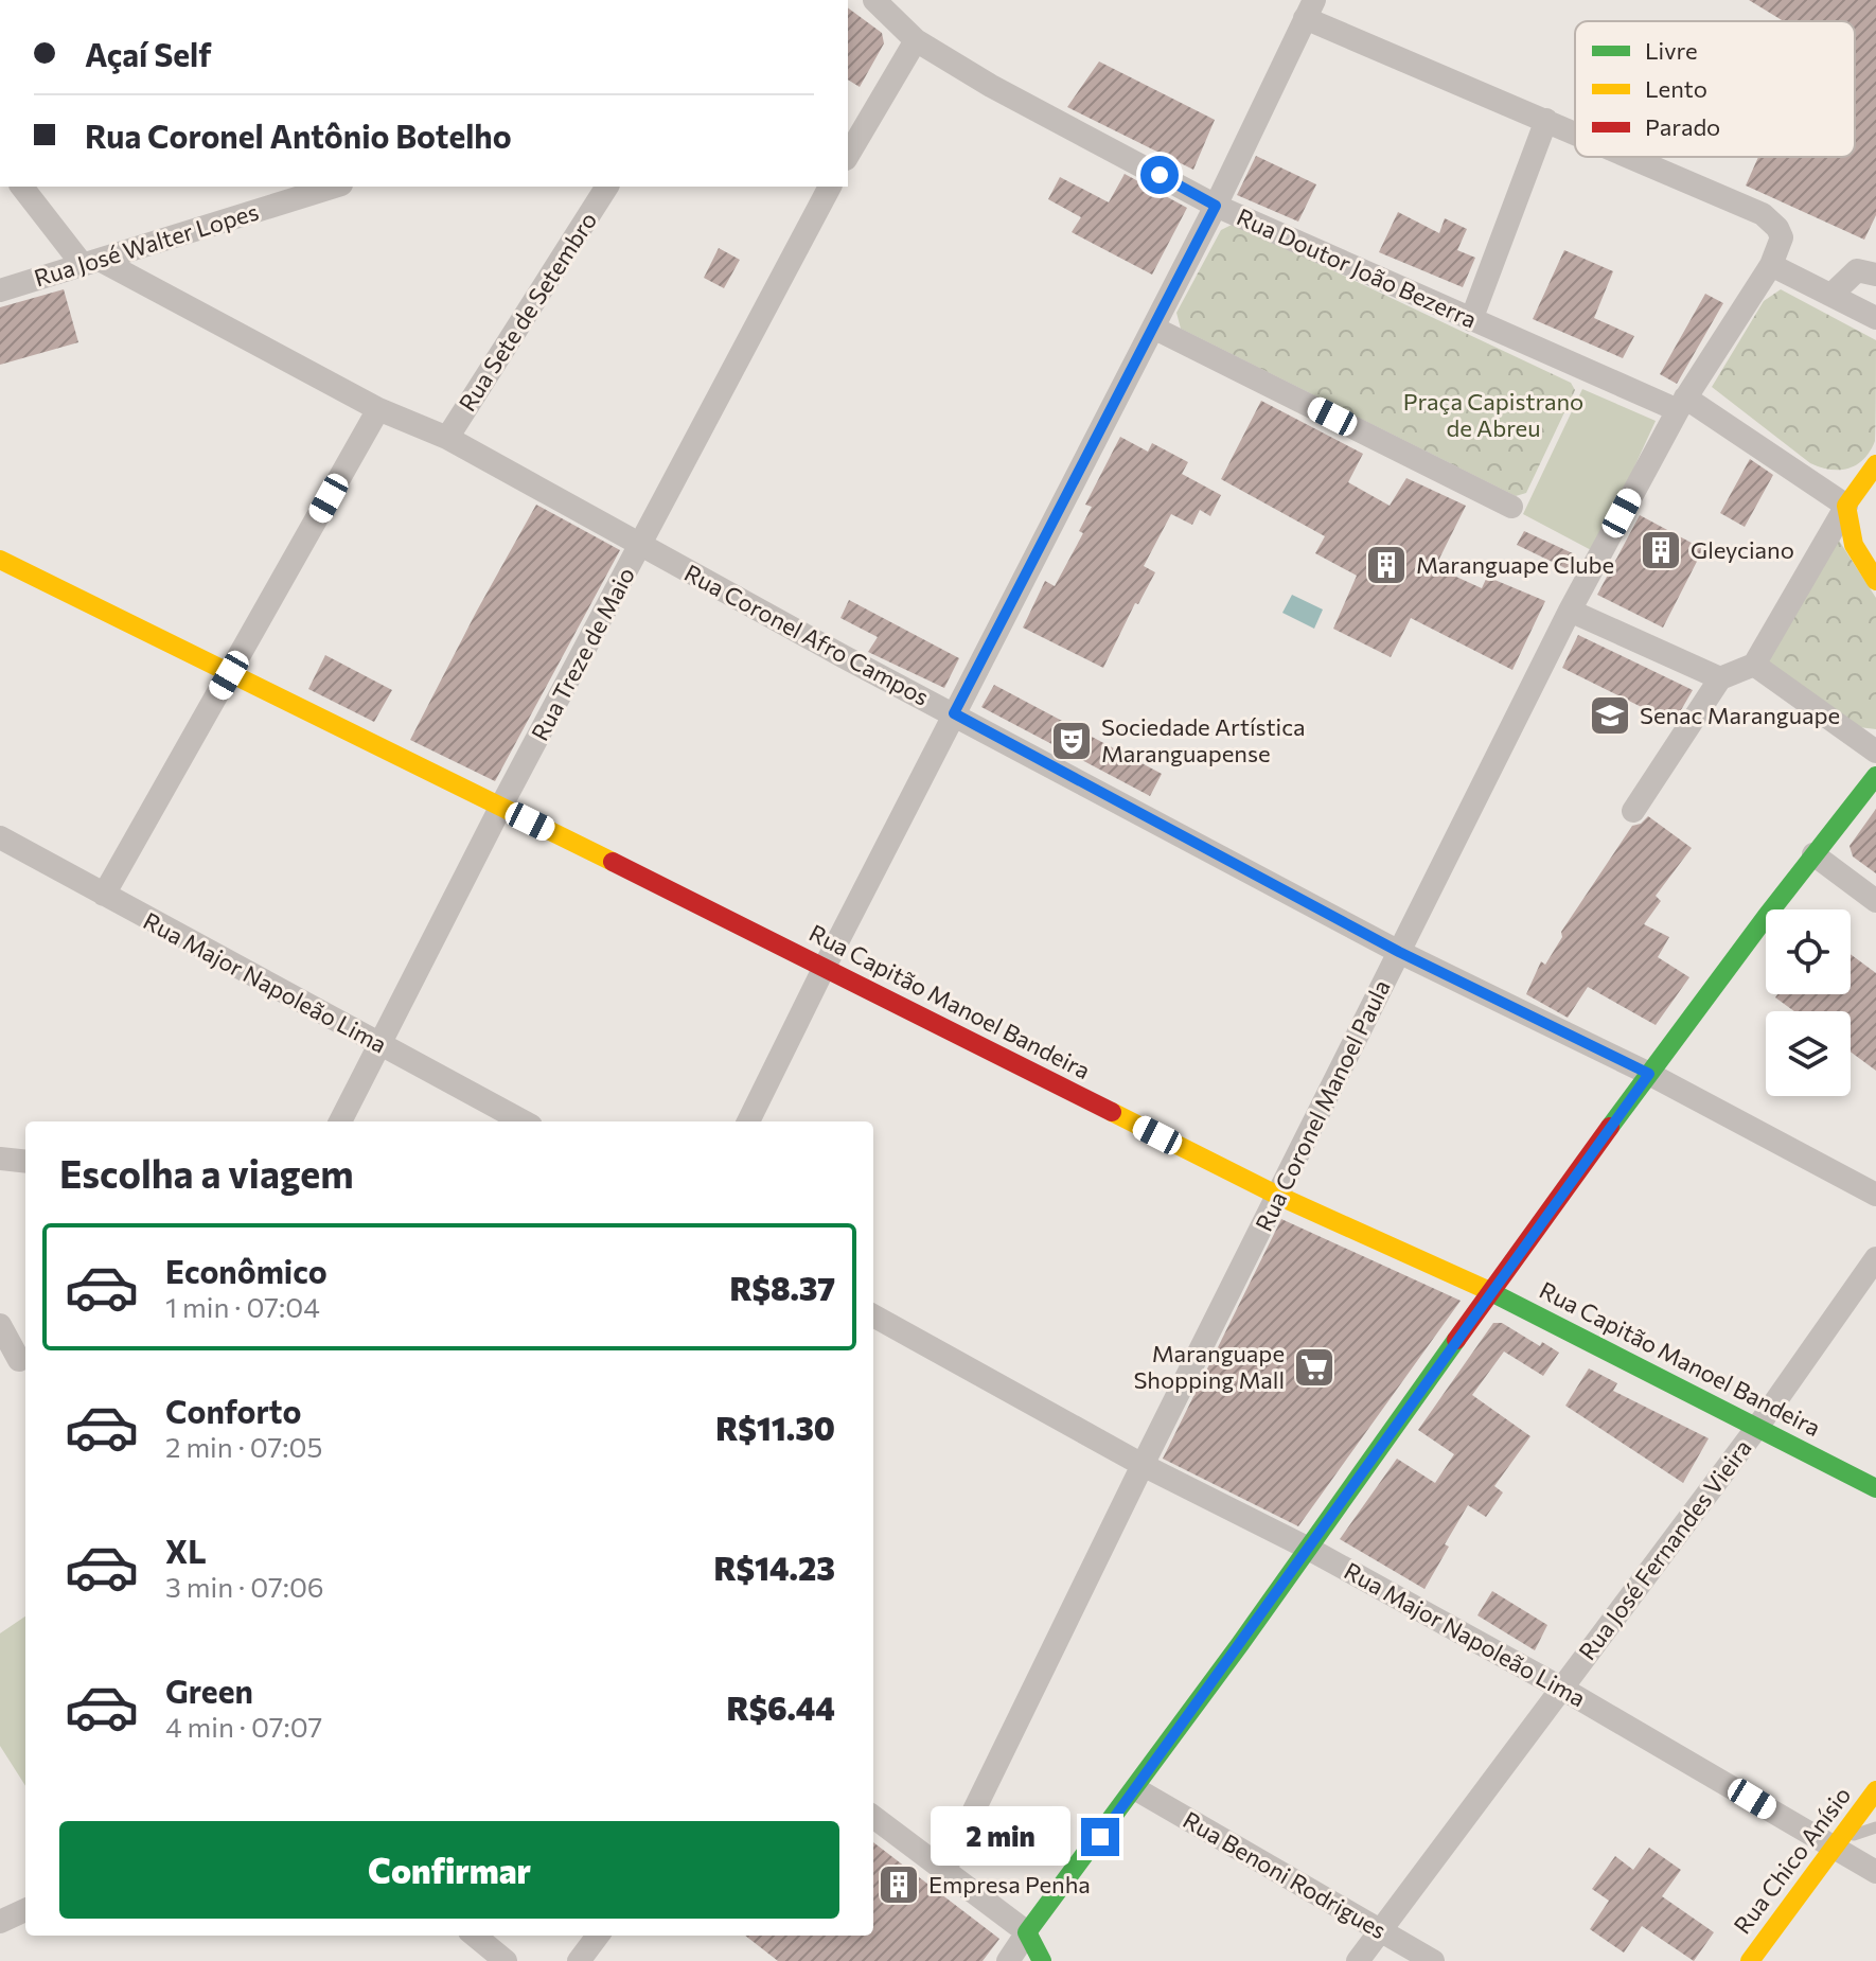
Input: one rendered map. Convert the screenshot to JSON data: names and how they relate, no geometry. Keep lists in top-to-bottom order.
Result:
{
  "streets": {
    "street": [
      "Rua José Walter Lopes",
      "Rua Doutor João Bezerra",
      "Rua Sete de Setembro",
      "Rua Coronel Afro Campos",
      "Rua Treze de Maio",
      "Rua Major Napoleão Lima",
      "Rua Capitão Manoel Bandeira",
      "Rua Coronel Manoel Paula",
      "Rua José Fernandes Vieira",
      "Rua Chico Anísio",
      "Rua Benoni Rodrigues"
    ]
  },
  "crossings": [
    ["Rua José Walter Lopes", "Rua Coronel Afro Campos"],
    ["Rua Doutor João Bezerra", "Rua Coronel Manoel Paula"],
    ["Rua Sete de Setembro", "Rua Coronel Afro Campos"],
    ["Rua Coronel Afro Campos", "Rua Treze de Maio"],
    ["Rua Coronel Afro Campos", "Rua Coronel Manoel Paula"],
    ["Rua Treze de Maio", "Rua Major Napoleão Lima"],
    ["Rua Treze de Maio", "Rua Capitão Manoel Bandeira"],
    ["Rua Major Napoleão Lima", "Rua Coronel Manoel Paula"],
    ["Rua Major Napoleão Lima", "Rua José Fernandes Vieira"],
    ["Rua Major Napoleão Lima", "Rua Chico Anísio"],
    ["Rua Capitão Manoel Bandeira", "Rua Coronel Manoel Paula"],
    ["Rua Capitão Manoel Bandeira", "Rua José Fernandes Vieira"],
    ["Rua José Fernandes Vieira", "Rua Benoni Rodrigues"]
  ],
  "parks": ["Praça Capistrano de Abreu"],
  "places": {
    "building": ["Gleyciano", "Maranguape Clube", "Empresa Penha"],
    "school or university": ["Senac Maranguape"],
    "theatre": ["Sociedade Artística Maranguapense"],
    "supermarket": ["Maranguape Shopping Mall"]
  },
  "legend": ["Livre", "Lento", "Parado"],
  "page": {
    "banner": ["Açaí Self", "Rua Coronel Antônio Botelho"],
    "heading": "Escolha a viagem",
    "list": [
      {
        "name": "Econômico",
        "note": "1 min · 07:04",
        "value": "R$8.37"
      },
      {
        "name": "Conforto",
        "note": "2 min · 07:05",
        "value": "R$11.30"
      },
      {
        "name": "XL",
        "note": "3 min · 07:06",
        "value": "R$14.23"
      },
      {
        "name": "Green",
        "note": "4 min · 07:07",
        "value": "R$6.44"
      }
    ],
    "buttons": "Confirmar",
    "bubble": "2 min"
  }
}
